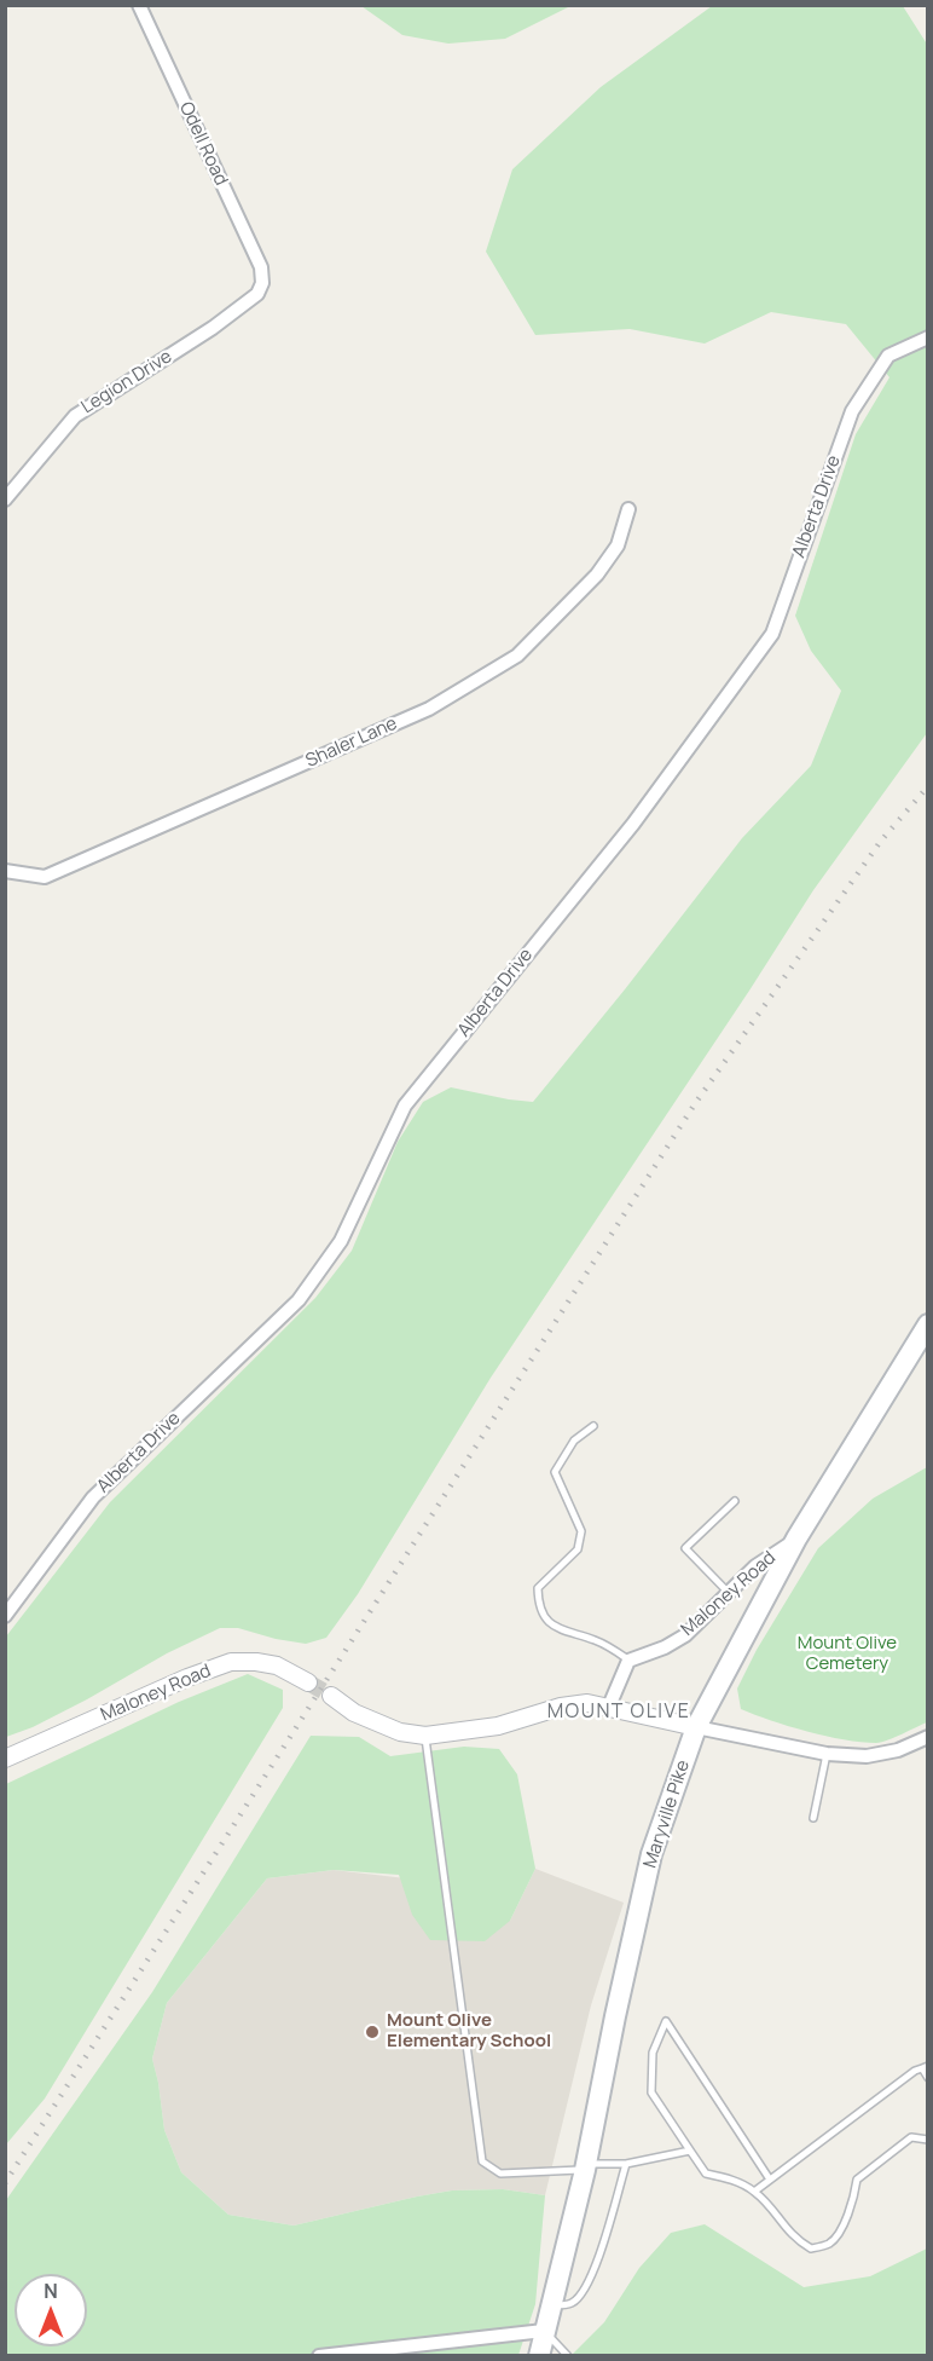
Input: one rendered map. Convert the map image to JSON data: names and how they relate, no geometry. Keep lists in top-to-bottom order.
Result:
{
  "streets": {
    "main road": ["Maryville Pike"],
    "street": [
      "Odell Road",
      "Legion Drive",
      "Alberta Drive",
      "Shaler Lane",
      "Maloney Road"
    ]
  },
  "crossings": [
    ["Odell Road", "Legion Drive"],
    ["Maloney Road", "Maryville Pike"]
  ],
  "districts": ["MOUNT OLIVE"],
  "parks": ["Mount Olive Cemetery"],
  "places": ["Mount Olive Elementary School"],
  "north": "top"
}
